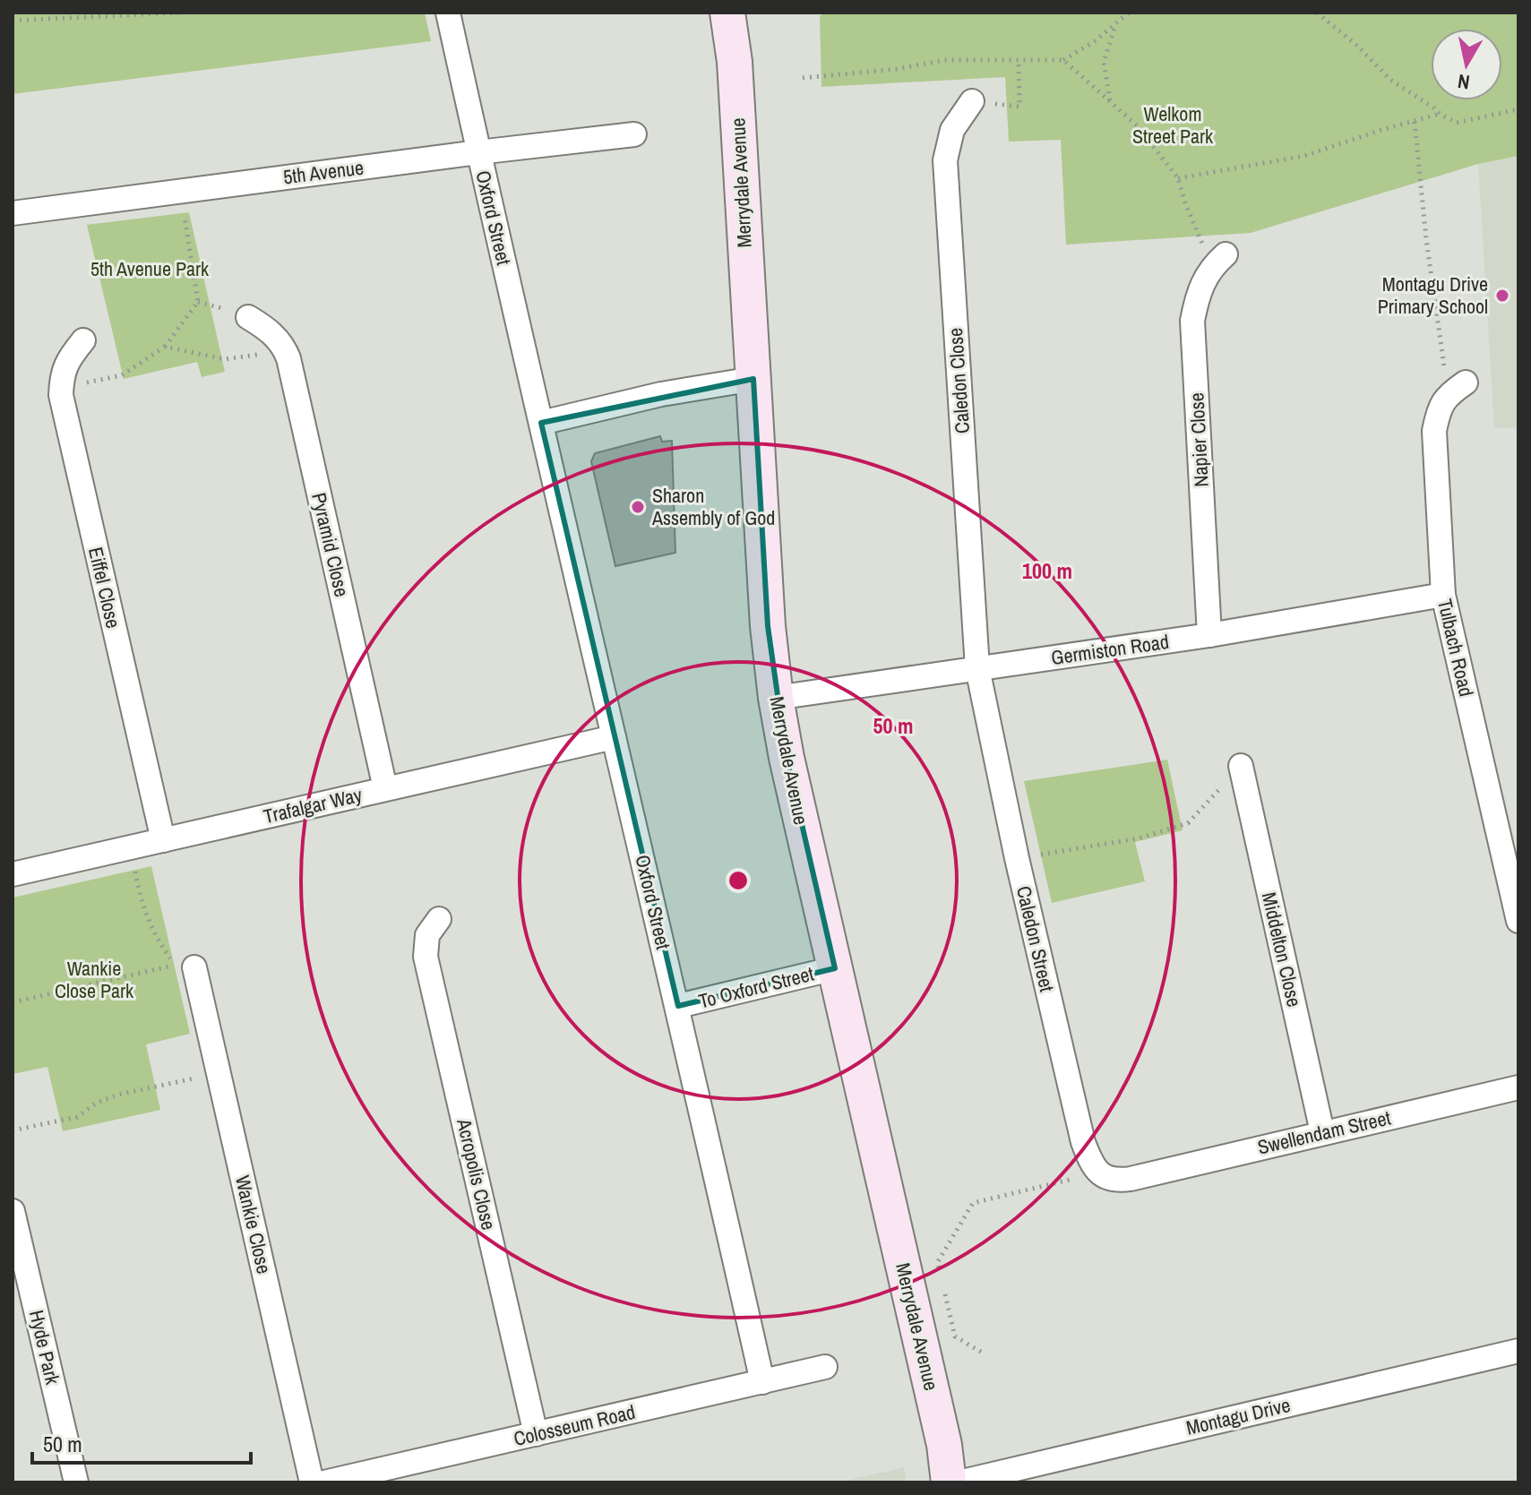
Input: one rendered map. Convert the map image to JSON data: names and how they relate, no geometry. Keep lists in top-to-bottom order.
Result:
{
  "streets": {
    "street": [
      "5th Avenue",
      "Merrydale Avenue",
      "Oxford Street",
      "Caledon Close",
      "Napier Close",
      "Pyramid Close",
      "Eiffel Close",
      "Tulbach Road",
      "Germiston Road",
      "Trafalgar Way",
      "Caledon Street",
      "Middelton Close",
      "To Oxford Street",
      "Swellendam Street",
      "Acropolis Close",
      "Wankie Close",
      "Hyde Park",
      "Montagu Drive",
      "Colosseum Road"
    ]
  },
  "crossings": [
    ["5th Avenue", "Oxford Street"],
    ["Merrydale Avenue", "Germiston Road"],
    ["Merrydale Avenue", "To Oxford Street"],
    ["Merrydale Avenue", "Montagu Drive"],
    ["Oxford Street", "Trafalgar Way"],
    ["Oxford Street", "To Oxford Street"],
    ["Oxford Street", "Colosseum Road"],
    ["Caledon Close", "Germiston Road"],
    ["Caledon Close", "Caledon Street"],
    ["Napier Close", "Germiston Road"],
    ["Pyramid Close", "Trafalgar Way"],
    ["Eiffel Close", "Trafalgar Way"],
    ["Tulbach Road", "Germiston Road"],
    ["Germiston Road", "Caledon Street"],
    ["Caledon Street", "Swellendam Street"],
    ["Middelton Close", "Swellendam Street"],
    ["Acropolis Close", "Colosseum Road"]
  ],
  "parks": ["Welkom Street Park", "5th Avenue Park", "Wankie Close Park"],
  "places": ["Montagu Drive Primary School", "Sharon Assembly of God"],
  "scale_bar": "50 m",
  "north": "bottom",
  "rings": ["100 m", "50 m"]
}
